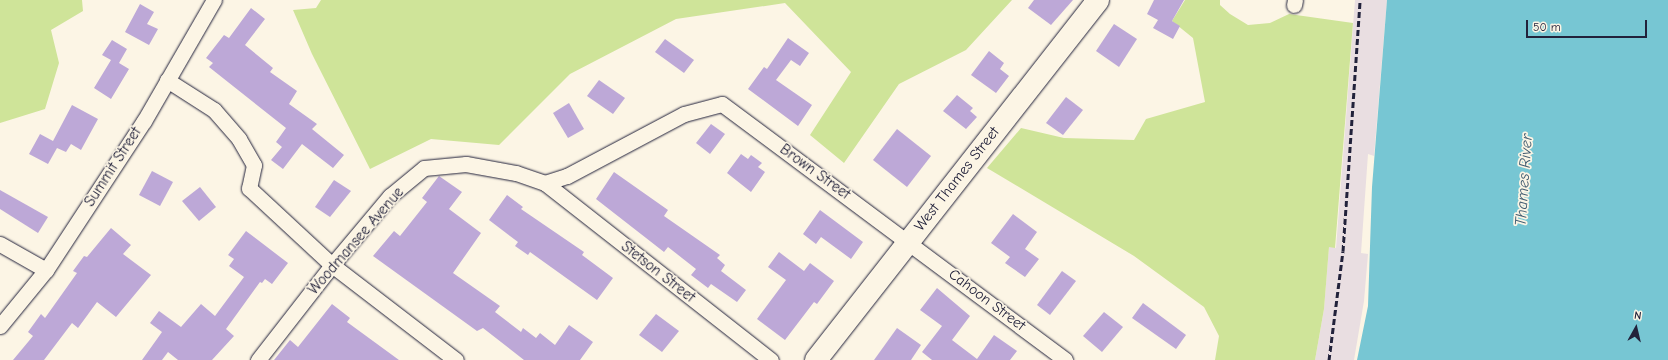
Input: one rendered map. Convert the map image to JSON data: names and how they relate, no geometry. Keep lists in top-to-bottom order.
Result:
{
  "streets": {
    "main road": ["West Thames Street"],
    "street": [
      "Summit Street",
      "Brown Street",
      "Woodmansee Avenue",
      "Stetson Street",
      "Cahoon Street"
    ]
  },
  "crossings": [
    ["Brown Street", "West Thames Street"],
    ["Brown Street", "Woodmansee Avenue"],
    ["Brown Street", "Stetson Street"],
    ["Brown Street", "Cahoon Street"],
    ["West Thames Street", "Cahoon Street"],
    ["Woodmansee Avenue", "Stetson Street"]
  ],
  "water": ["Thames River"],
  "scale_bar": "50 m",
  "north": "top"
}
